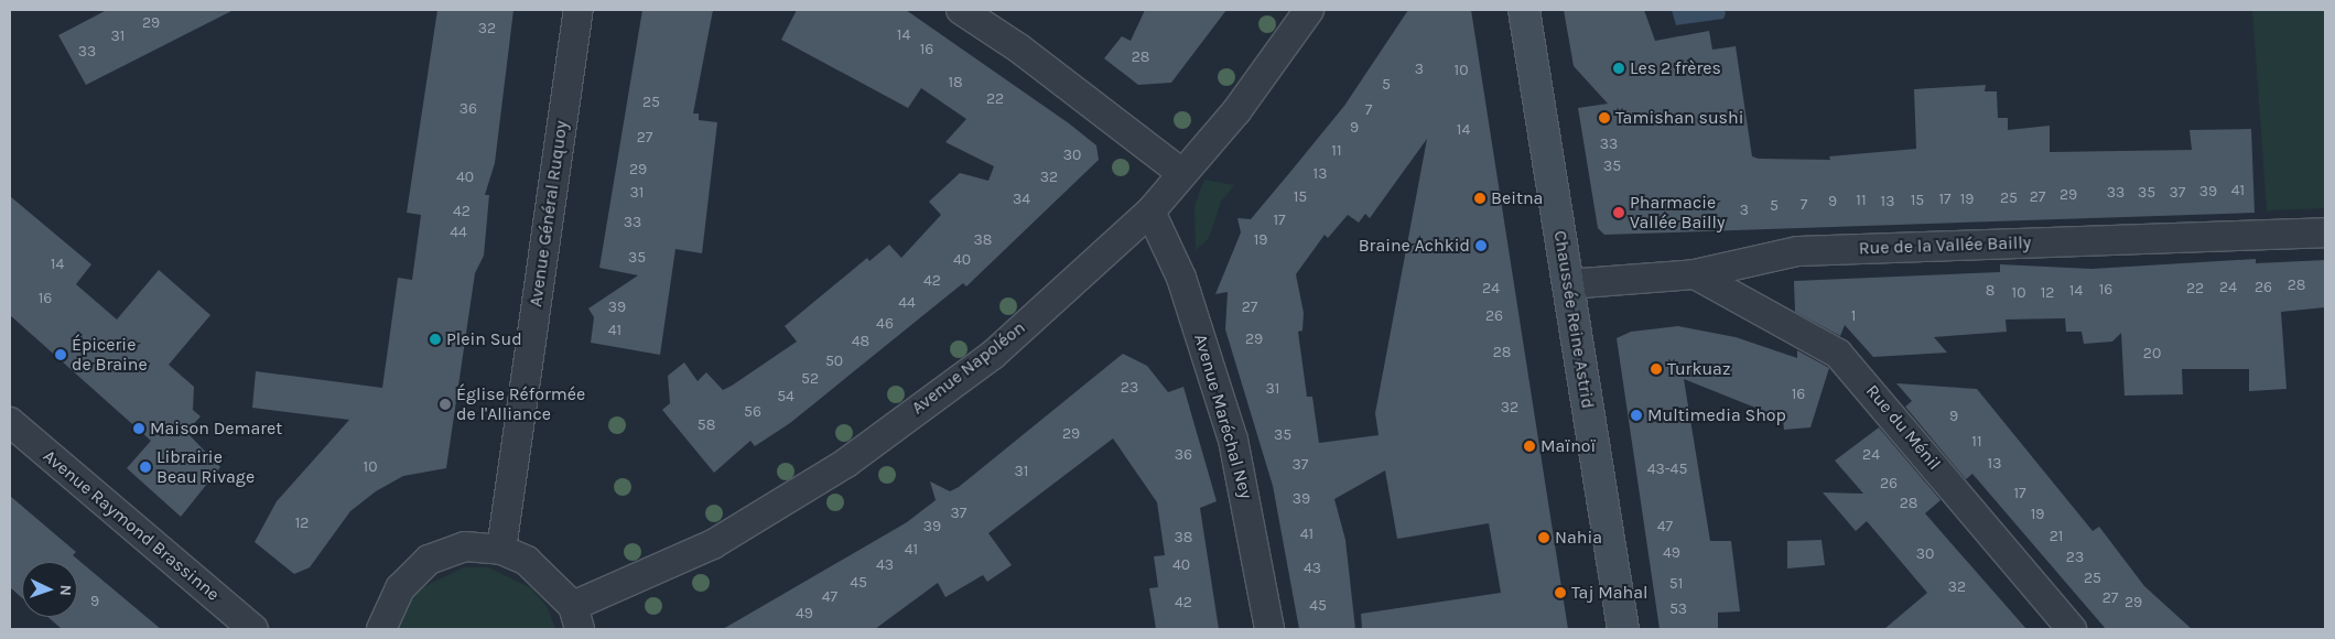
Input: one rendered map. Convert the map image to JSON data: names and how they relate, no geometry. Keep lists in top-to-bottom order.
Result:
{
  "streets": {
    "main road": ["Chaussée Reine Astrid"],
    "street": [
      "Avenue Général Ruquoy",
      "Rue de la Vallée Bailly",
      "Avenue Napoléon",
      "Avenue Maréchal Ney",
      "Rue du Ménil",
      "Avenue Raymond Brassinne"
    ]
  },
  "crossings": [
    ["Rue de la Vallée Bailly", "Chaussée Reine Astrid"],
    ["Rue de la Vallée Bailly", "Rue du Ménil"],
    ["Avenue Napoléon", "Avenue Maréchal Ney"]
  ],
  "places": [
    "Les 2 frères",
    "Tamishan sushi",
    "Beitna",
    "Pharmacie Vallée Bailly",
    "Braine Achkid",
    "Plein Sud",
    "Épicerie de Braine",
    "Turkuaz",
    "Église Réformée de l'Alliance",
    "Multimedia Shop",
    "Maison Demaret",
    "Maïnoï",
    "Librairie Beau Rivage",
    "Nahia",
    "Taj Mahal"
  ],
  "house_numbers": [
    "29",
    "32",
    "14",
    "31",
    "16",
    "33",
    "28",
    "3",
    "10",
    "18",
    "5",
    "22",
    "25",
    "36",
    "7",
    "9",
    "14",
    "27",
    "33",
    "11",
    "30",
    "35",
    "29",
    "13",
    "40",
    "32",
    "41",
    "39",
    "31",
    "33",
    "35",
    "37",
    "29",
    "15",
    "27",
    "25",
    "34",
    "17",
    "19",
    "11",
    "15",
    "9",
    "13",
    "7",
    "5",
    "3",
    "42",
    "17",
    "33",
    "44",
    "38",
    "19",
    "35",
    "40",
    "14",
    "42",
    "28",
    "24",
    "26",
    "24",
    "22",
    "16",
    "8",
    "14",
    "10",
    "12",
    "16",
    "44",
    "39",
    "27",
    "26",
    "1",
    "46",
    "41",
    "29",
    "48",
    "28",
    "20",
    "50",
    "52",
    "23",
    "31",
    "16",
    "54",
    "32",
    "56",
    "9",
    "58",
    "29",
    "35",
    "11",
    "36",
    "24",
    "13",
    "37",
    "10",
    "43-45",
    "31",
    "26",
    "17",
    "39",
    "28",
    "37",
    "19",
    "12",
    "39",
    "47",
    "41",
    "21",
    "38",
    "41",
    "49",
    "30",
    "23",
    "43",
    "40",
    "43",
    "25",
    "45",
    "51",
    "32",
    "47",
    "27",
    "9",
    "42",
    "29",
    "45",
    "53",
    "49"
  ],
  "north": "right"
}
